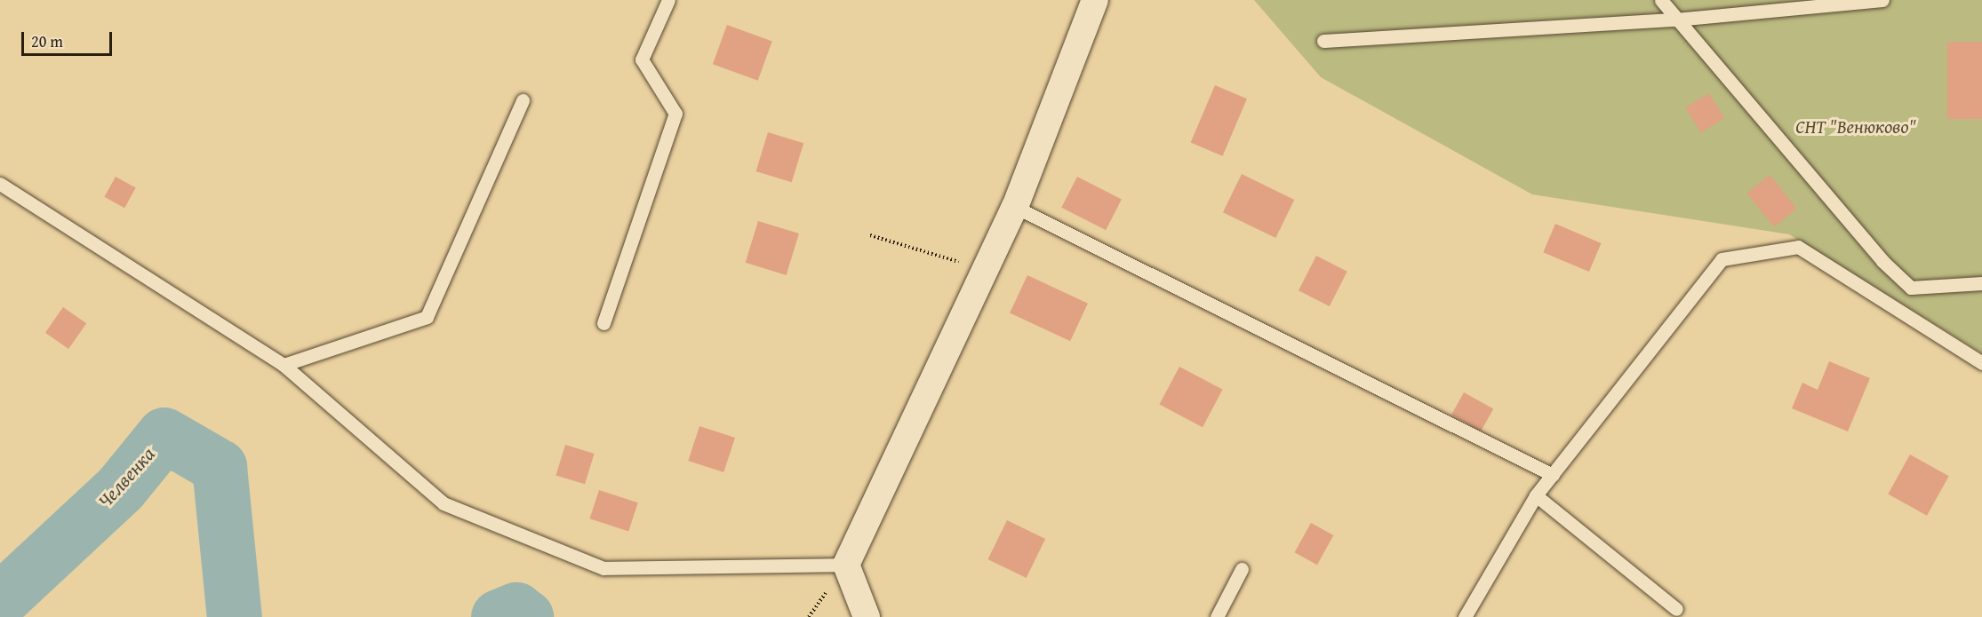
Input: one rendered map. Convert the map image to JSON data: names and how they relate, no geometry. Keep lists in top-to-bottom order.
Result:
{
  "water": ["Челвенка"],
  "parks": ["СНТ \"Венюково\""],
  "scale_bar": "20 m"
}
